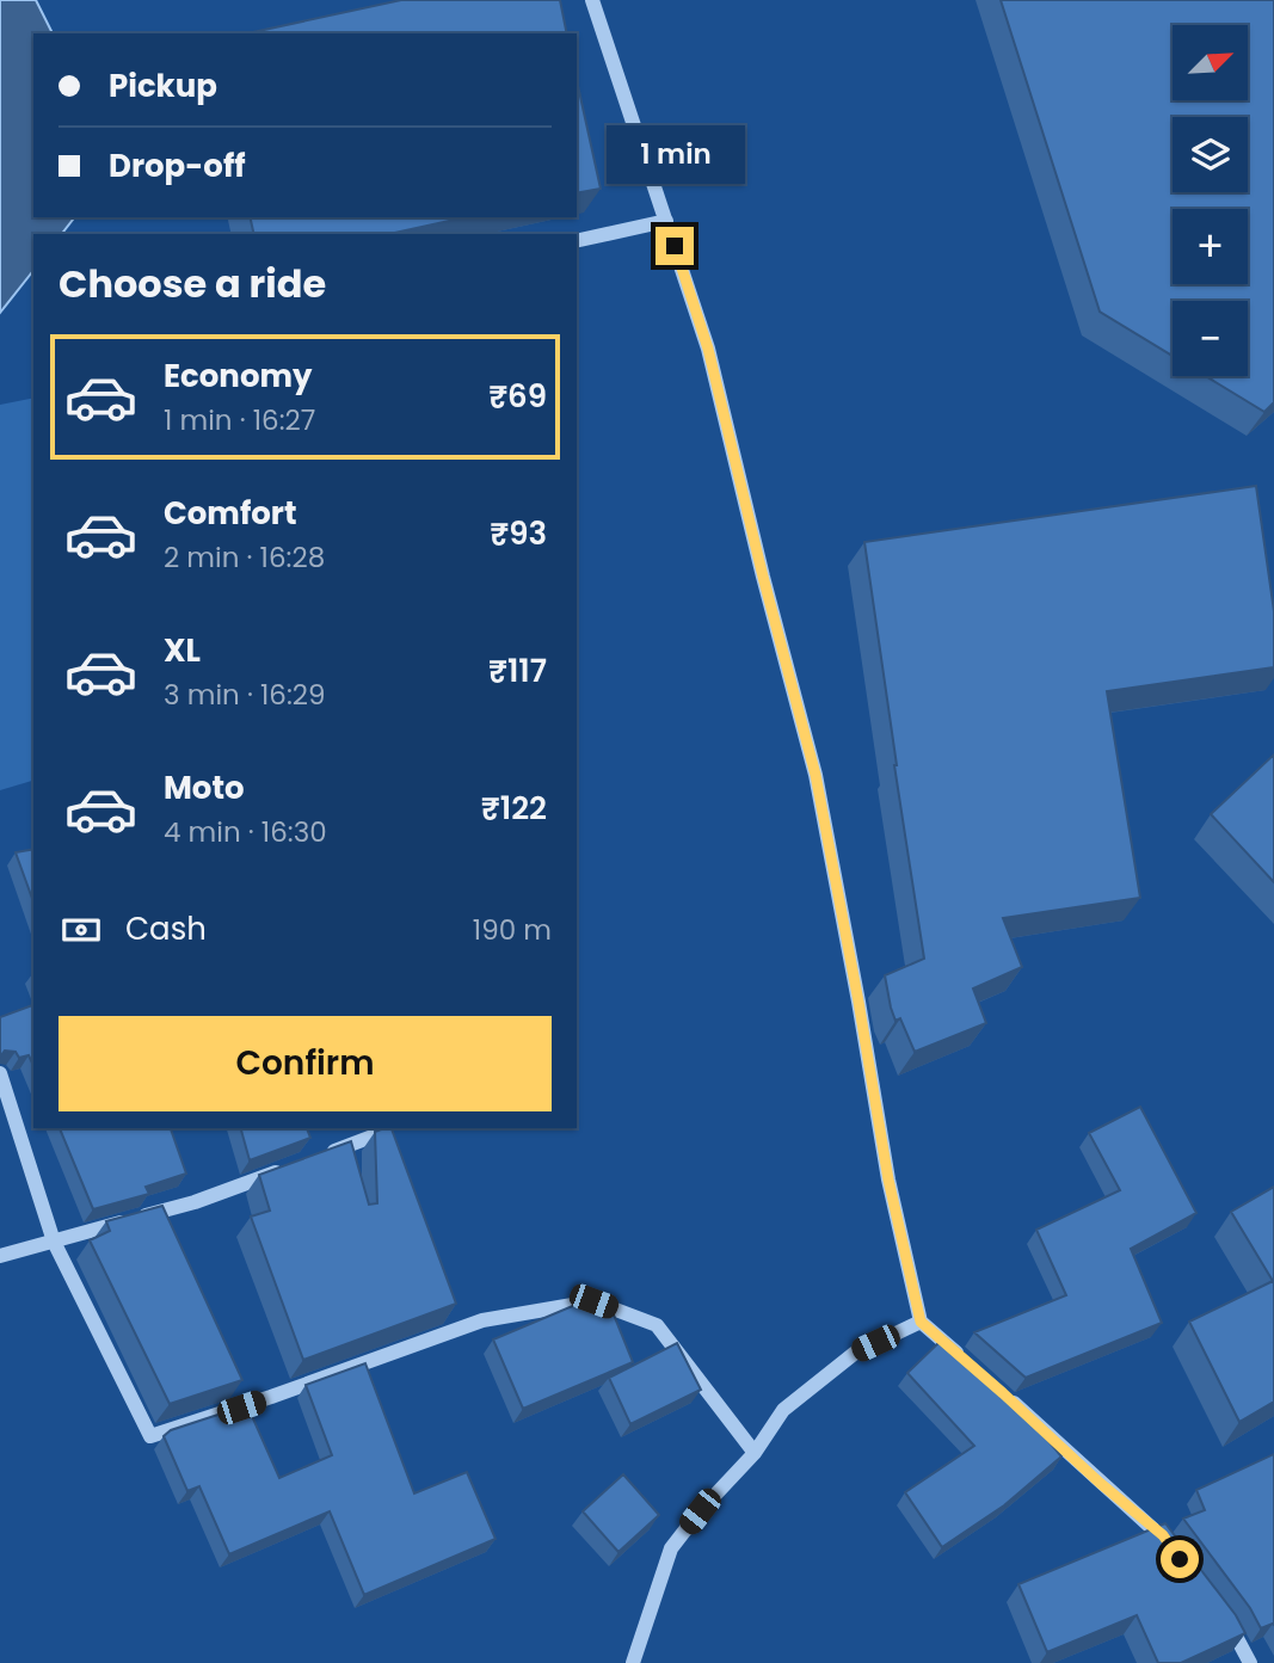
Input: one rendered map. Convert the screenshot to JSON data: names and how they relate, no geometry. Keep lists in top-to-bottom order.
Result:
{
  "north": "top right",
  "page": {
    "map_buttons": ["+", "−"],
    "banner": ["Pickup", "Drop-off"],
    "bubble": "1 min",
    "heading": "Choose a ride",
    "list": [
      {
        "name": "Economy",
        "note": "1 min · 16:27",
        "value": "₹69"
      },
      {
        "name": "Comfort",
        "note": "2 min · 16:28",
        "value": "₹93"
      },
      {
        "name": "XL",
        "note": "3 min · 16:29",
        "value": "₹117"
      },
      {
        "name": "Moto",
        "note": "4 min · 16:30",
        "value": "₹122"
      }
    ],
    "pay": ["Cash", "190 m"],
    "buttons": "Confirm"
  }
}
